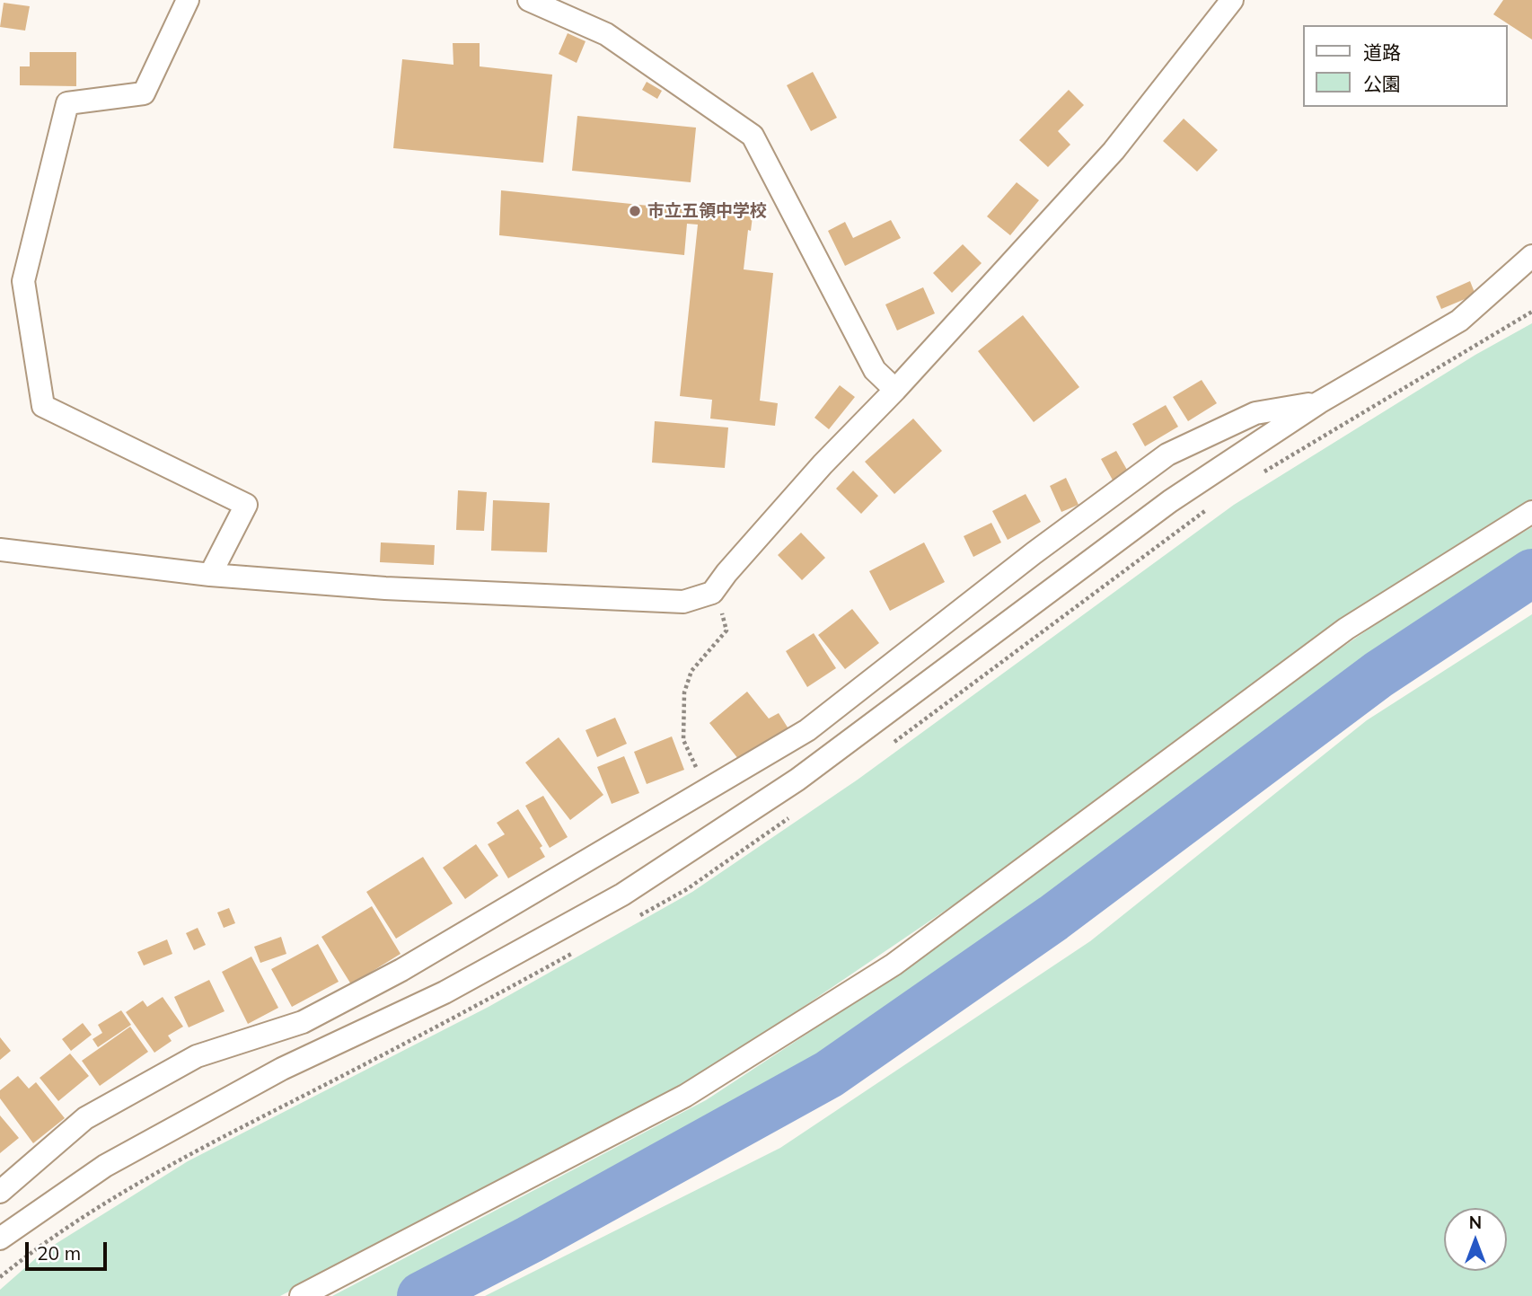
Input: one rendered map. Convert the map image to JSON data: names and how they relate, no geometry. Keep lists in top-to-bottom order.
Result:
{
  "places": ["市立五領中学校"],
  "legend": ["道路", "公園"],
  "scale_bar": "20 m",
  "north": "top"
}
